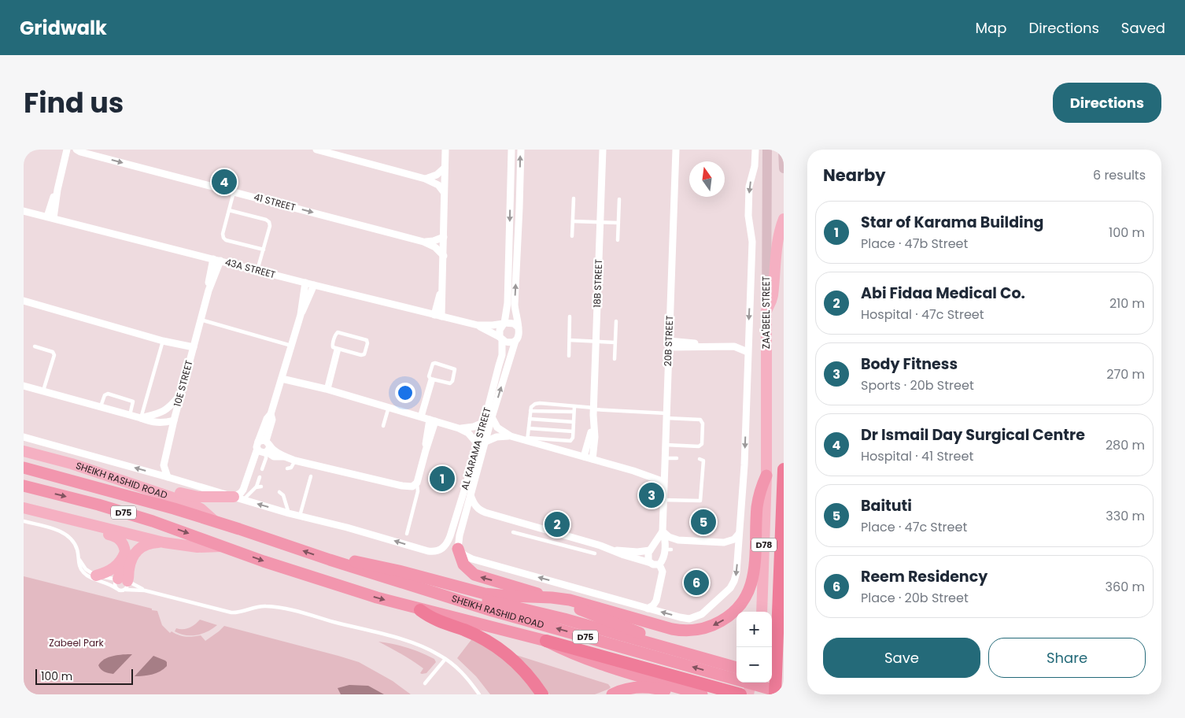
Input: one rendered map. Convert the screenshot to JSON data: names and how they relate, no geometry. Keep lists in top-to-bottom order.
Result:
{
  "streets": {
    "highway": ["SHEIKH RASHID ROAD", "D75"],
    "main road": ["ZAA'BEEL STREET", "D78"],
    "street": [
      "41 STREET",
      "43A STREET",
      "18B STREET",
      "20B STREET",
      "10E STREET",
      "AL KARAMA STREET"
    ]
  },
  "crossings": [
    ["43A STREET", "10E STREET"],
    ["43A STREET", "AL KARAMA STREET"],
    ["ZAA'BEEL STREET", "D78"]
  ],
  "parks": ["Zabeel Park"],
  "scale_bar": "100 m",
  "north": "top",
  "page": {
    "header": "Gridwalk",
    "nav": ["Map", "Directions", "Saved"],
    "title": "Find us",
    "buttons": [
      "Directions",
      ["Save", "Share"]
    ],
    "heading": ["Nearby", "6 results"],
    "pins": [
      "4",
      "1",
      "3",
      "5",
      "2",
      "6"
    ],
    "list": [
      {
        "mark": "1",
        "name": "Star of Karama Building",
        "note": "Place · 47b Street",
        "value": "100 m"
      },
      {
        "mark": "2",
        "name": "Abi Fidaa Medical Co.",
        "note": "Hospital · 47c Street",
        "value": "210 m"
      },
      {
        "mark": "3",
        "name": "Body Fitness",
        "note": "Sports · 20b Street",
        "value": "270 m"
      },
      {
        "mark": "4",
        "name": "Dr Ismail Day Surgical Centre",
        "note": "Hospital · 41 Street",
        "value": "280 m"
      },
      {
        "mark": "5",
        "name": "Baituti",
        "note": "Place · 47c Street",
        "value": "330 m"
      },
      {
        "mark": "6",
        "name": "Reem Residency",
        "note": "Place · 20b Street",
        "value": "360 m"
      }
    ],
    "map_buttons": ["+", "−"],
    "scale": "100 m"
  }
}
